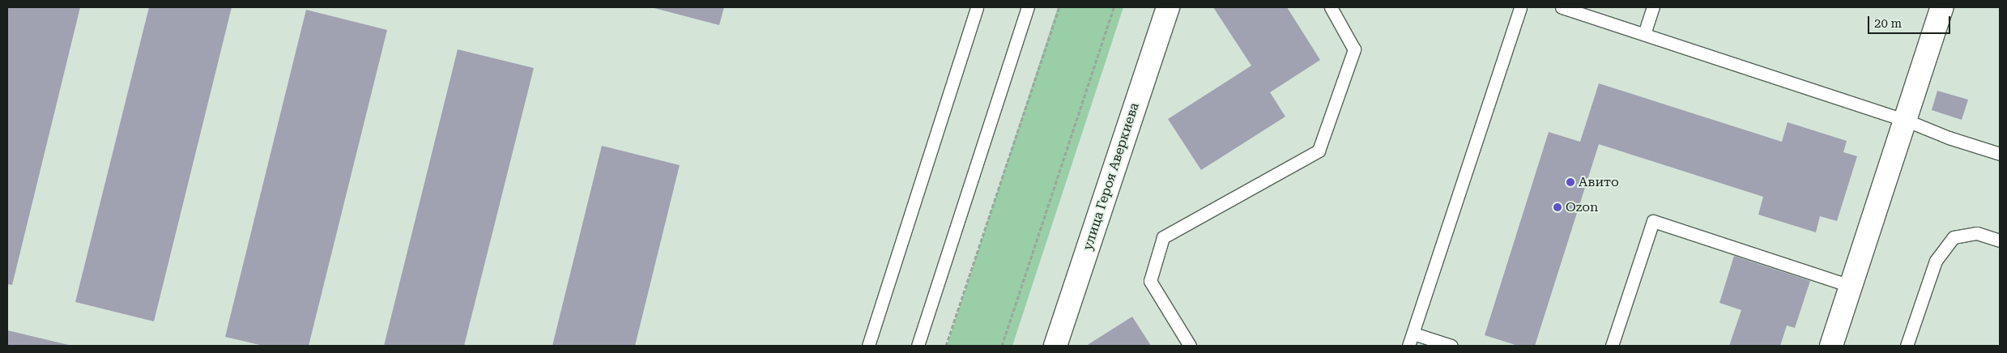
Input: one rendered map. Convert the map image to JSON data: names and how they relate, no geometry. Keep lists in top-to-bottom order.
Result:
{
  "streets": {
    "street": ["улица Героя Аверкиева"]
  },
  "places": ["Авито", "Ozon"],
  "scale_bar": "20 m"
}
